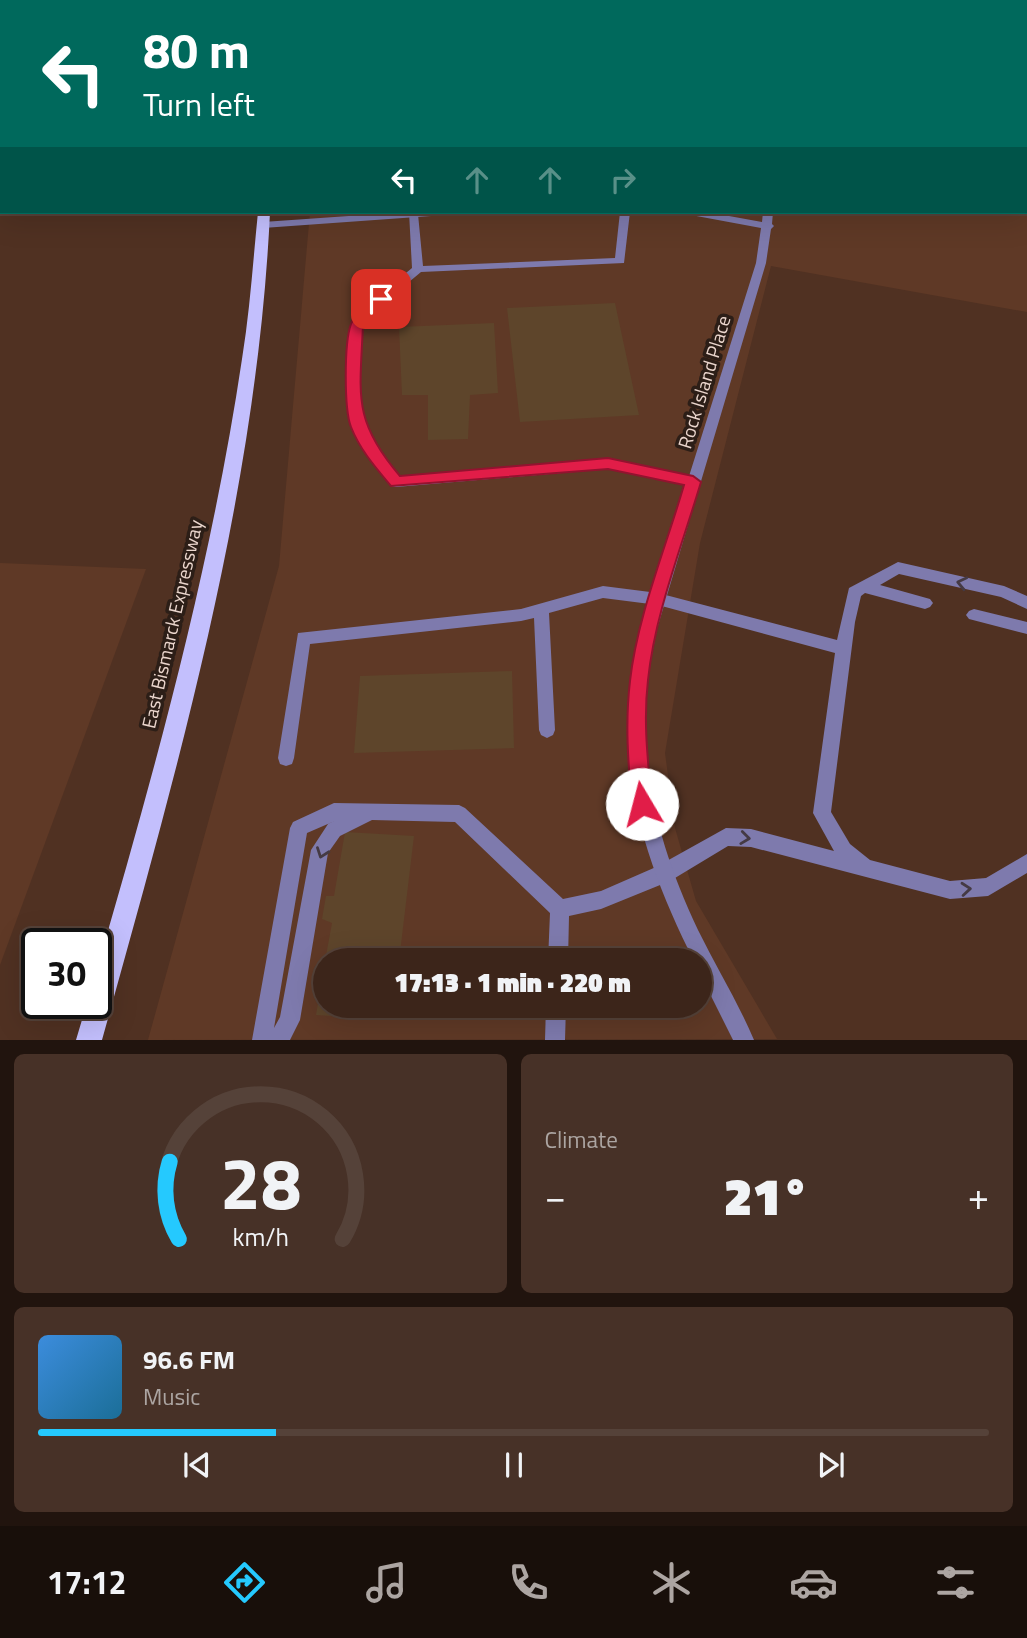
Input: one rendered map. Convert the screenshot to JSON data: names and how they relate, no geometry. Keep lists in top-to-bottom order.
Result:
{
  "streets": {
    "main road": ["East Bismarck Expressway"],
    "street": ["Rock Island Place"]
  },
  "page": {
    "turn": ["80 m", "Turn left"],
    "limit": "30",
    "trip": "17:13 · 1 min · 220 m",
    "tile": "Climate",
    "heat": ["−", "21°", "+"],
    "song": ["96.6 FM", "Music"],
    "tabs": "17:12",
    "gauge": ["28", "km/h"]
  }
}
